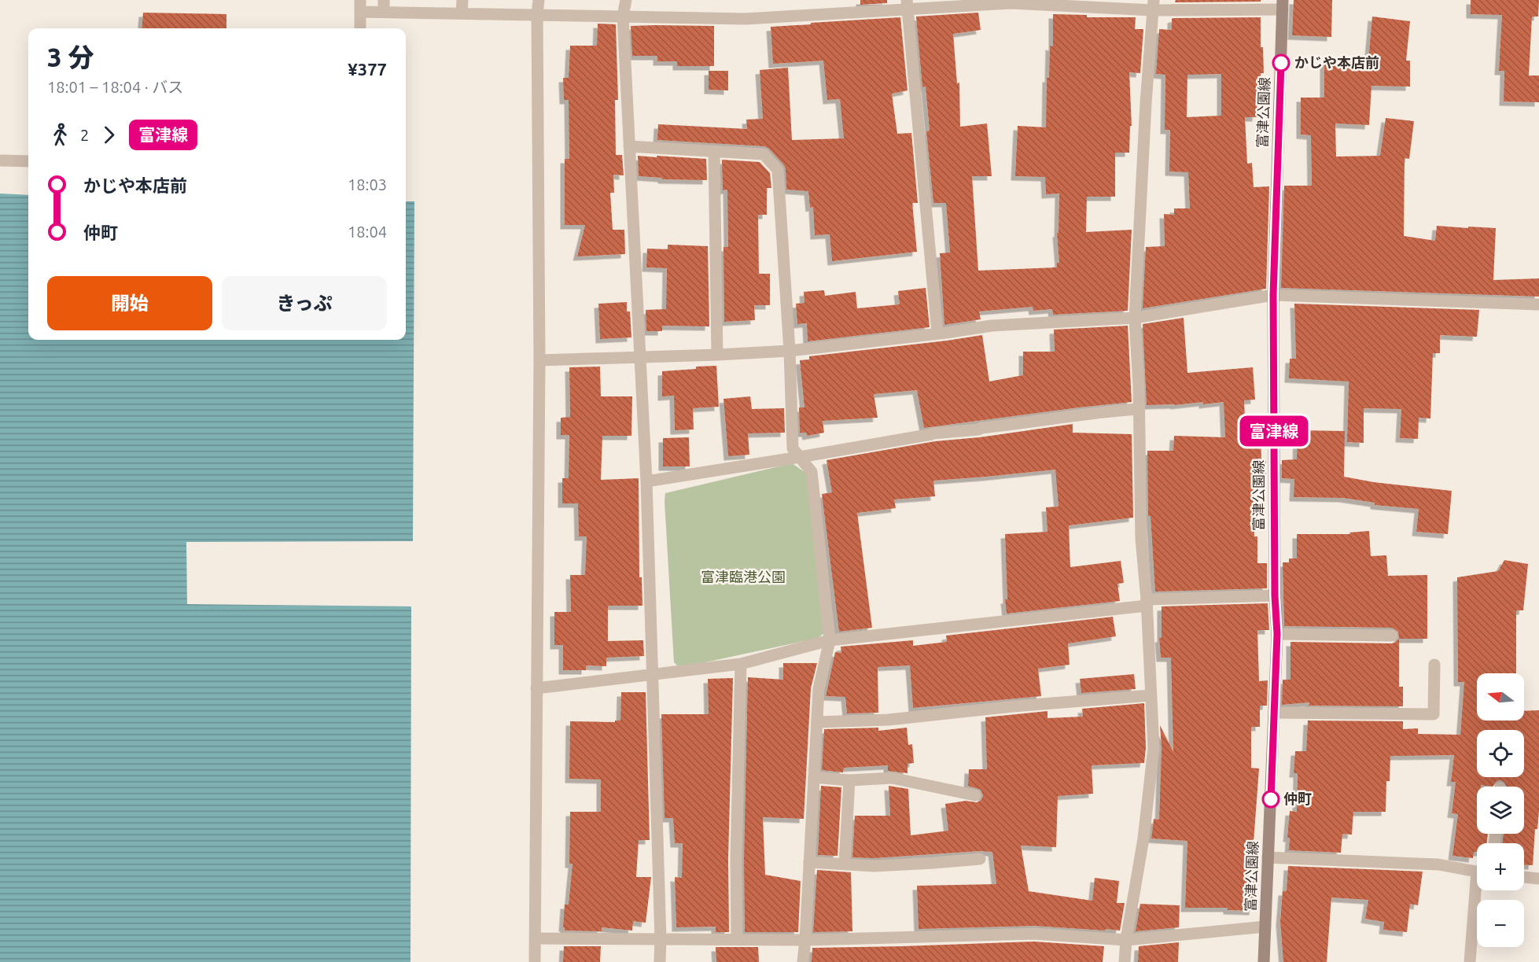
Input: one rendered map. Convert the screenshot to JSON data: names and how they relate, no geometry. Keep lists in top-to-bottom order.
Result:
{
  "streets": {
    "main road": ["富津公園線"]
  },
  "parks": ["富津臨港公園"],
  "places": ["かじや本店前", "仲町"],
  "lines": ["bus line 富津線"],
  "north": "left",
  "page": {
    "on_map": "富津線",
    "heading": ["3 分", "18:01 – 18:04 · バス", "¥377"],
    "legs": ["2", "富津線"],
    "list": [
      {
        "name": "かじや本店前",
        "value": "18:03"
      },
      {
        "name": "仲町",
        "value": "18:04"
      }
    ],
    "buttons": ["開始", "きっぷ"],
    "map_buttons": ["+", "−"]
  }
}
